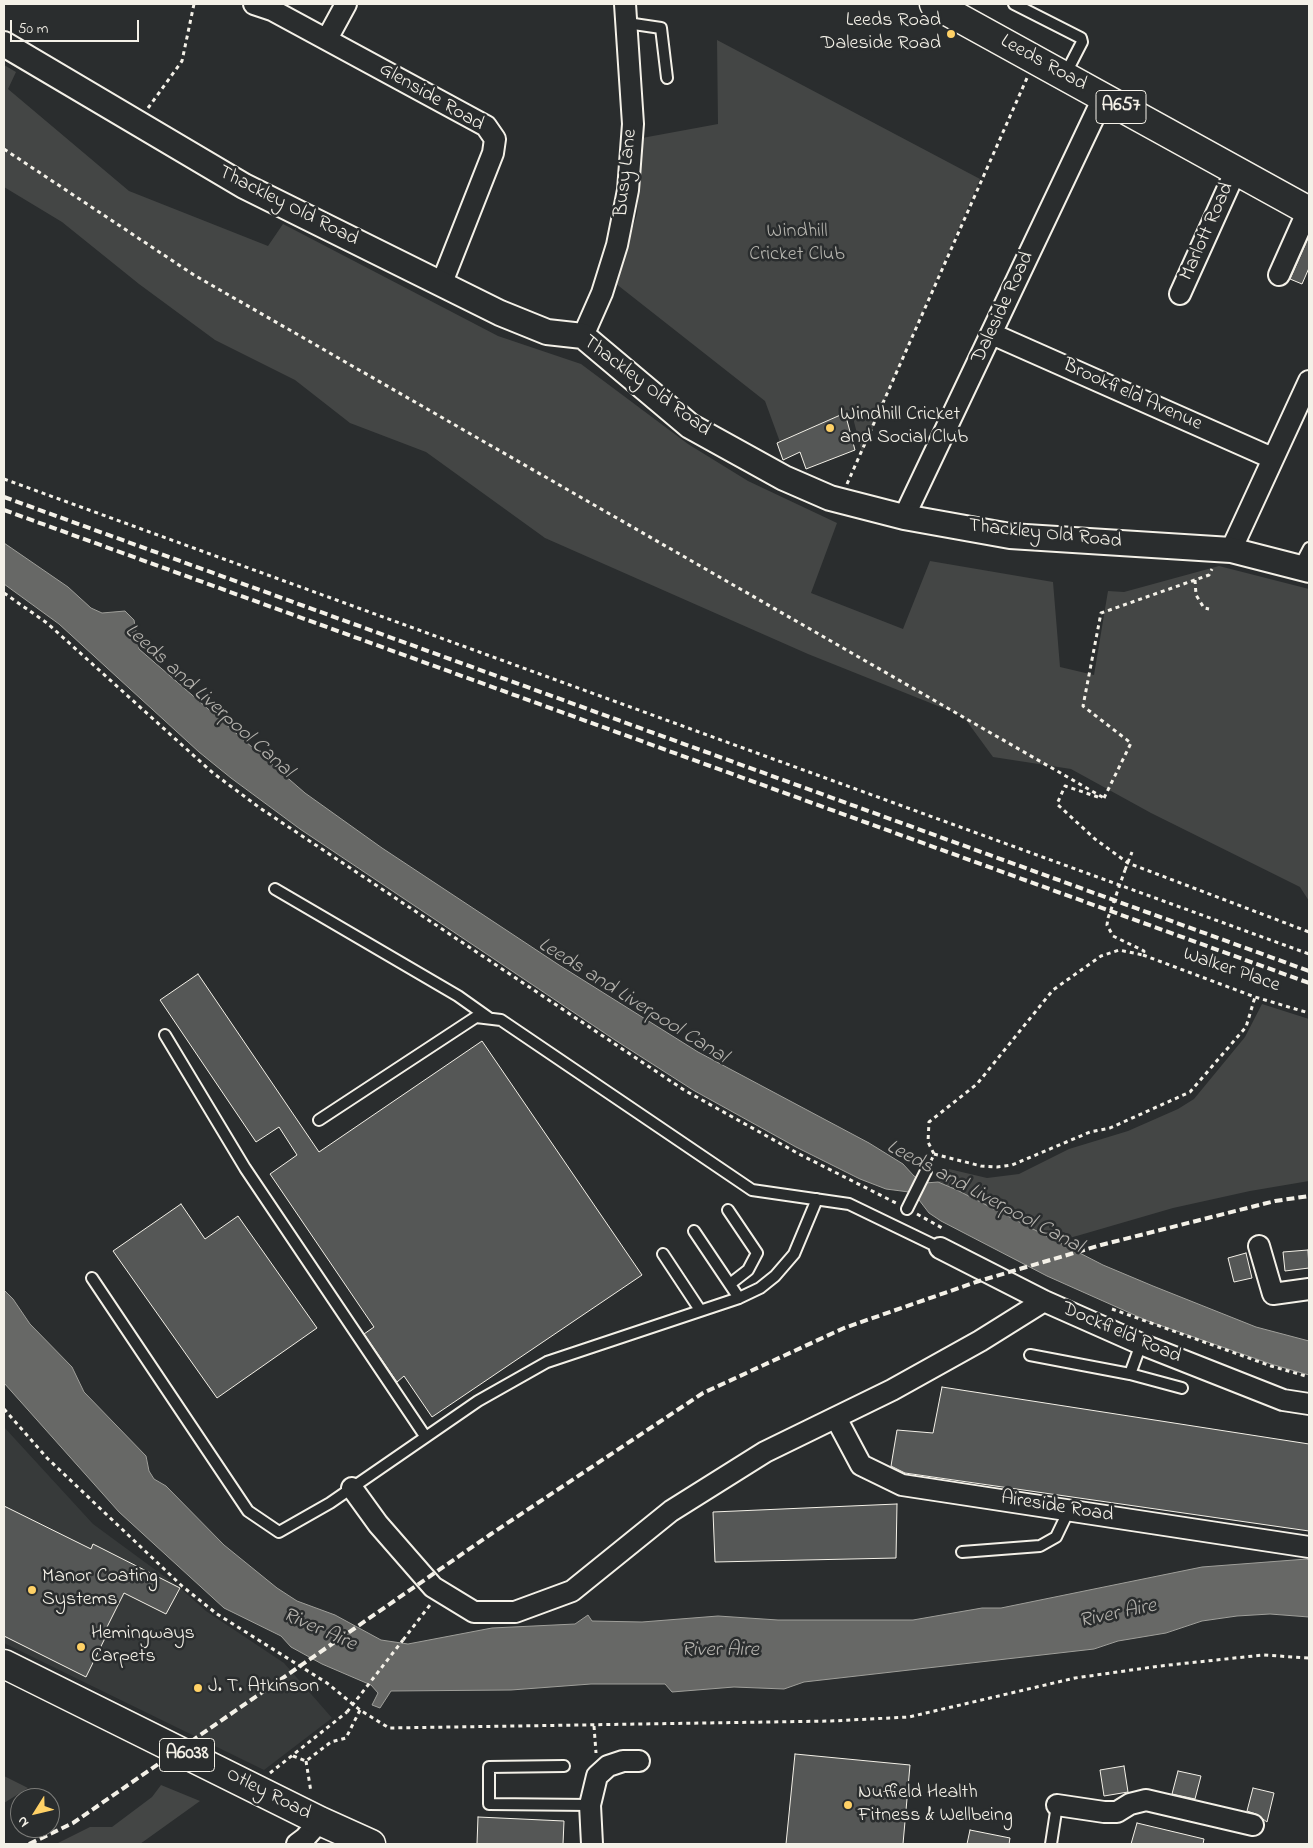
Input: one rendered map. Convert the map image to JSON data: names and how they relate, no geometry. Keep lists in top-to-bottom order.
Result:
{
  "streets": {
    "main road": [
      "Leeds Road",
      "A657",
      "A6038",
      "Otley Road"
    ],
    "street": [
      "Glenside Road",
      "Busy Lane",
      "Thackley Old Road",
      "Marlott Road",
      "Daleside Road",
      "Brookfield Avenue",
      "Dockfield Road",
      "Aireside Road"
    ],
    "path": ["Walker Place"]
  },
  "crossings": [
    ["Leeds Road", "Marlott Road"],
    ["Leeds Road", "Daleside Road"],
    ["Glenside Road", "Thackley Old Road"],
    ["Busy Lane", "Thackley Old Road"],
    ["Thackley Old Road", "Daleside Road"],
    ["Daleside Road", "Brookfield Avenue"]
  ],
  "water": ["Leeds and Liverpool Canal", "River Aire"],
  "parks": ["Windhill Cricket Club"],
  "places": [
    "Leeds Road Daleside Road",
    "Windhill Cricket and Social Club",
    "Manor Coating Systems",
    "Hemingways Carpets",
    "J. T. Atkinson",
    "Nuffield Health Fitness & Wellbeing"
  ],
  "scale_bar": "50 m",
  "north": "bottom left"
}
